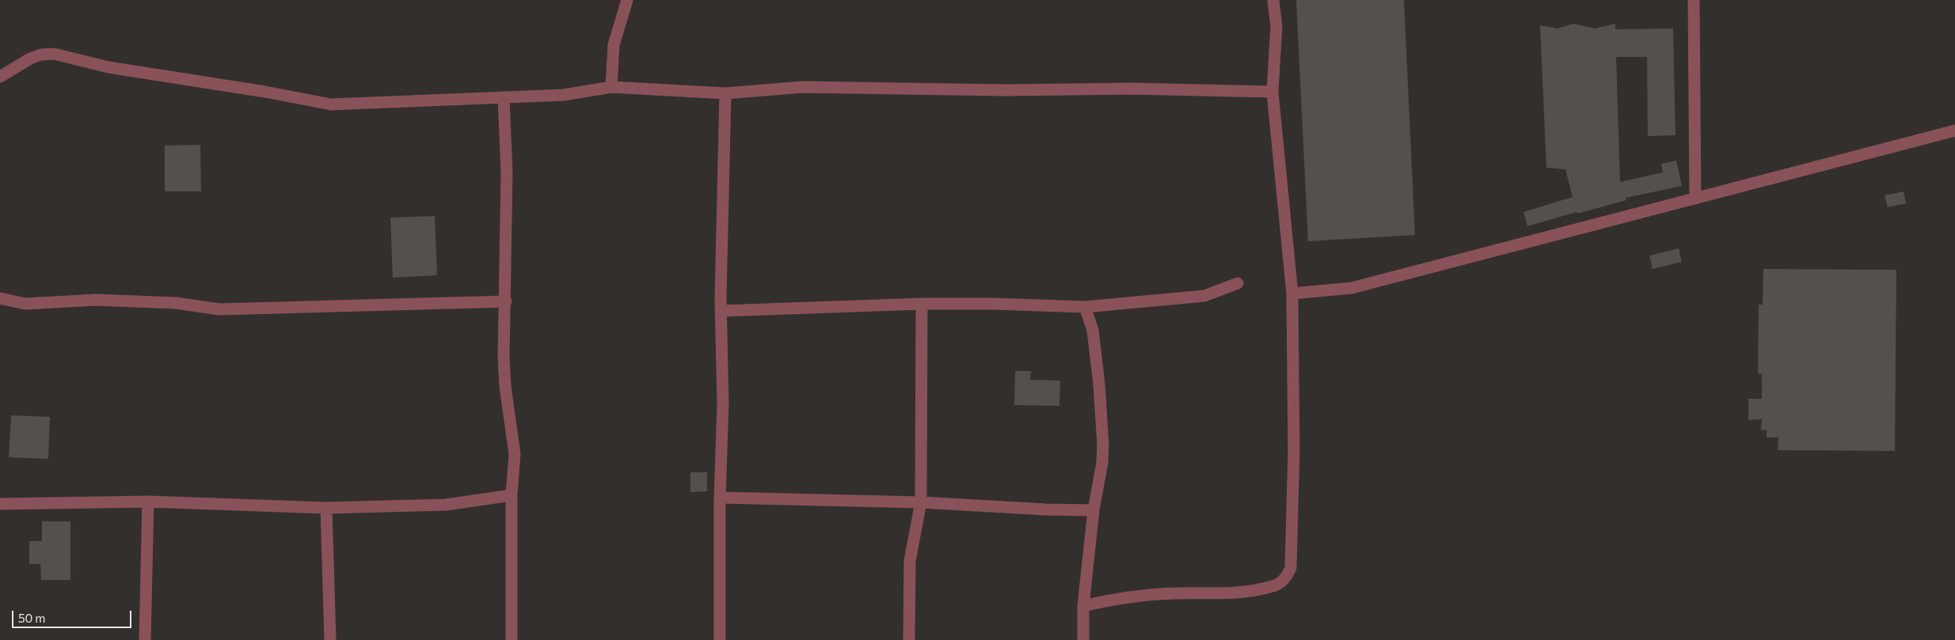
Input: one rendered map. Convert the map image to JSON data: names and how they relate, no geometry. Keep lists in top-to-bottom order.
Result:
{
  "scale_bar": "50 m"
}
